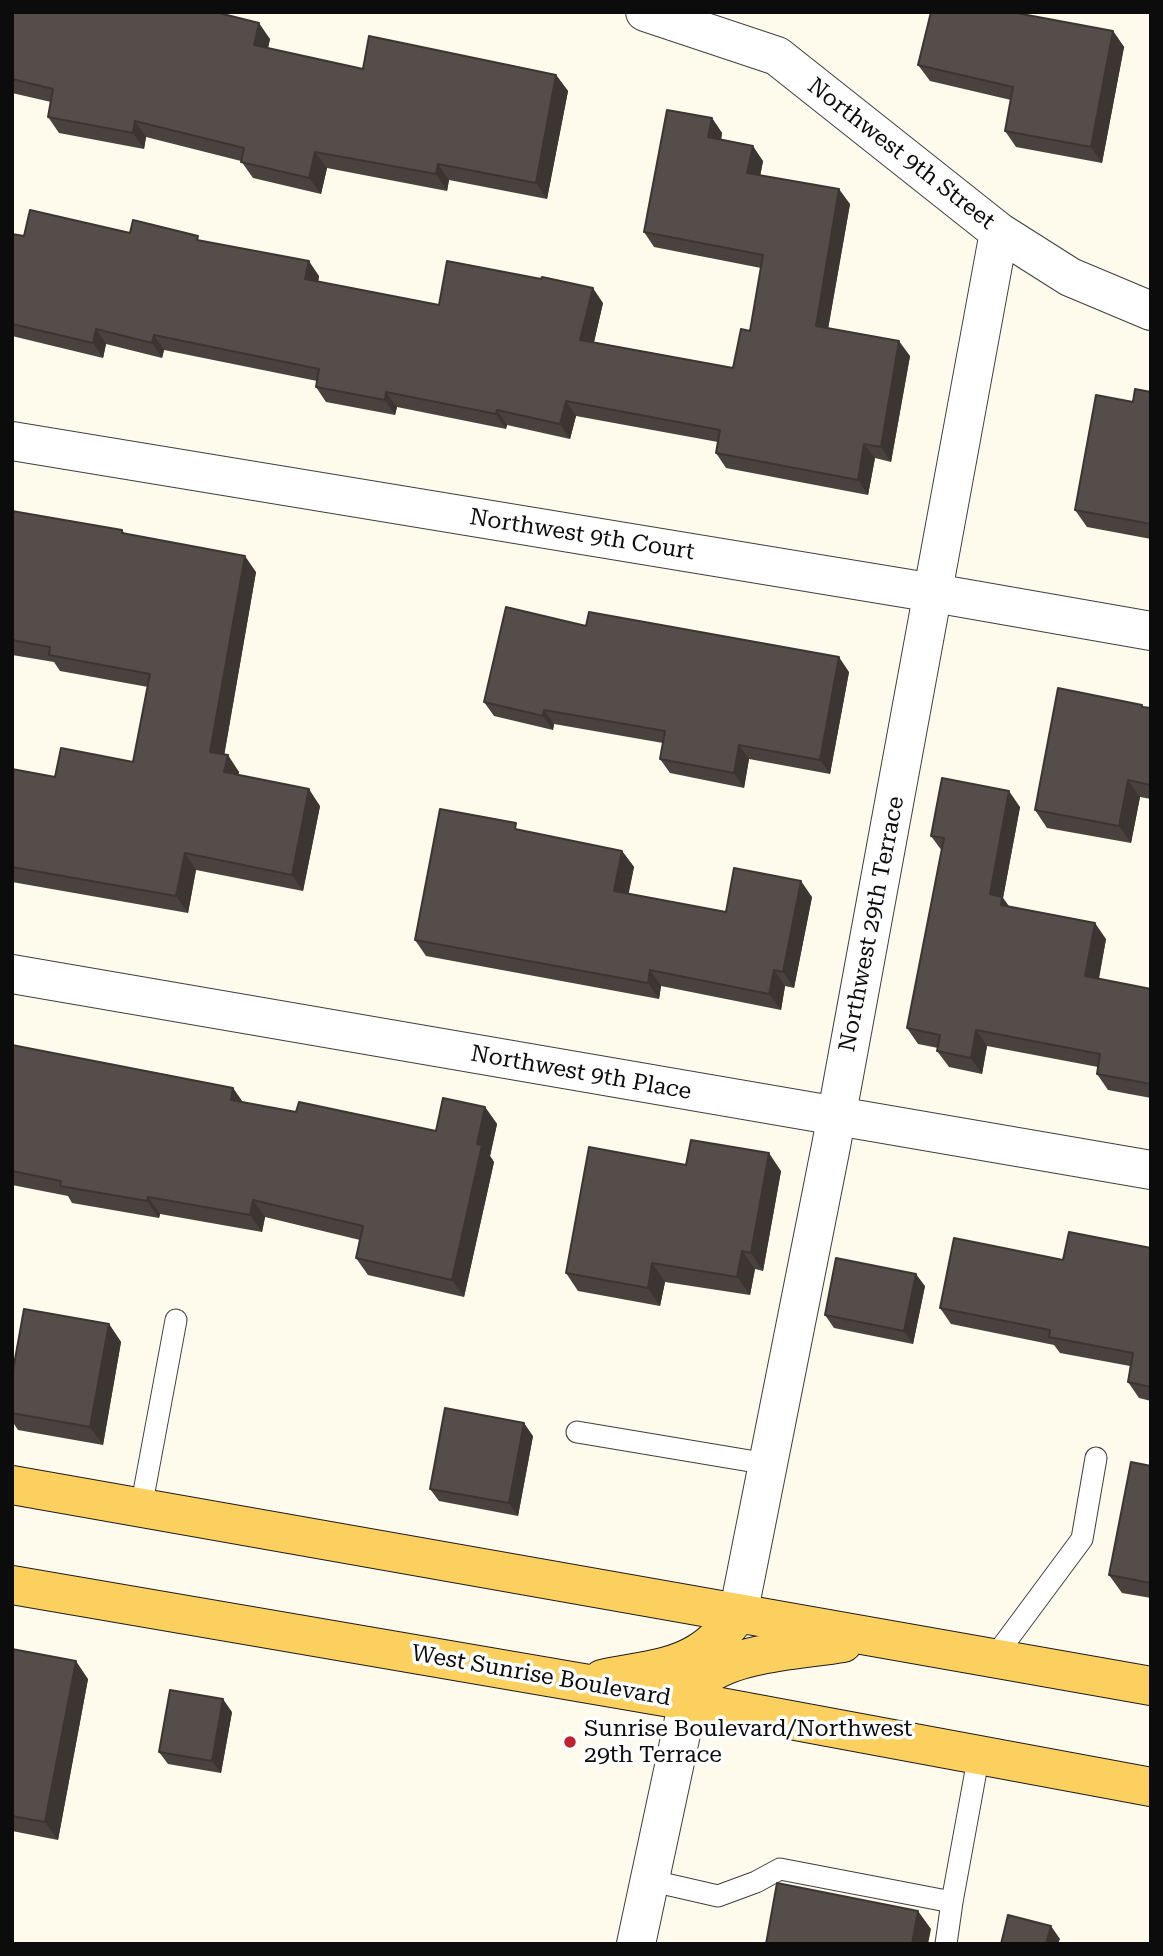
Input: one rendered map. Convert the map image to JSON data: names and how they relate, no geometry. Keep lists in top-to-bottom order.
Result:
{
  "streets": {
    "main road": ["West Sunrise Boulevard"],
    "street": [
      "Northwest 9th Street",
      "Northwest 9th Court",
      "Northwest 29th Terrace",
      "Northwest 9th Place"
    ]
  },
  "crossings": [
    ["Northwest 9th Street", "Northwest 29th Terrace"],
    ["Northwest 9th Court", "Northwest 29th Terrace"],
    ["Northwest 29th Terrace", "Northwest 9th Place"]
  ],
  "places": ["Sunrise Boulevard/Northwest 29th Terrace"]
}
